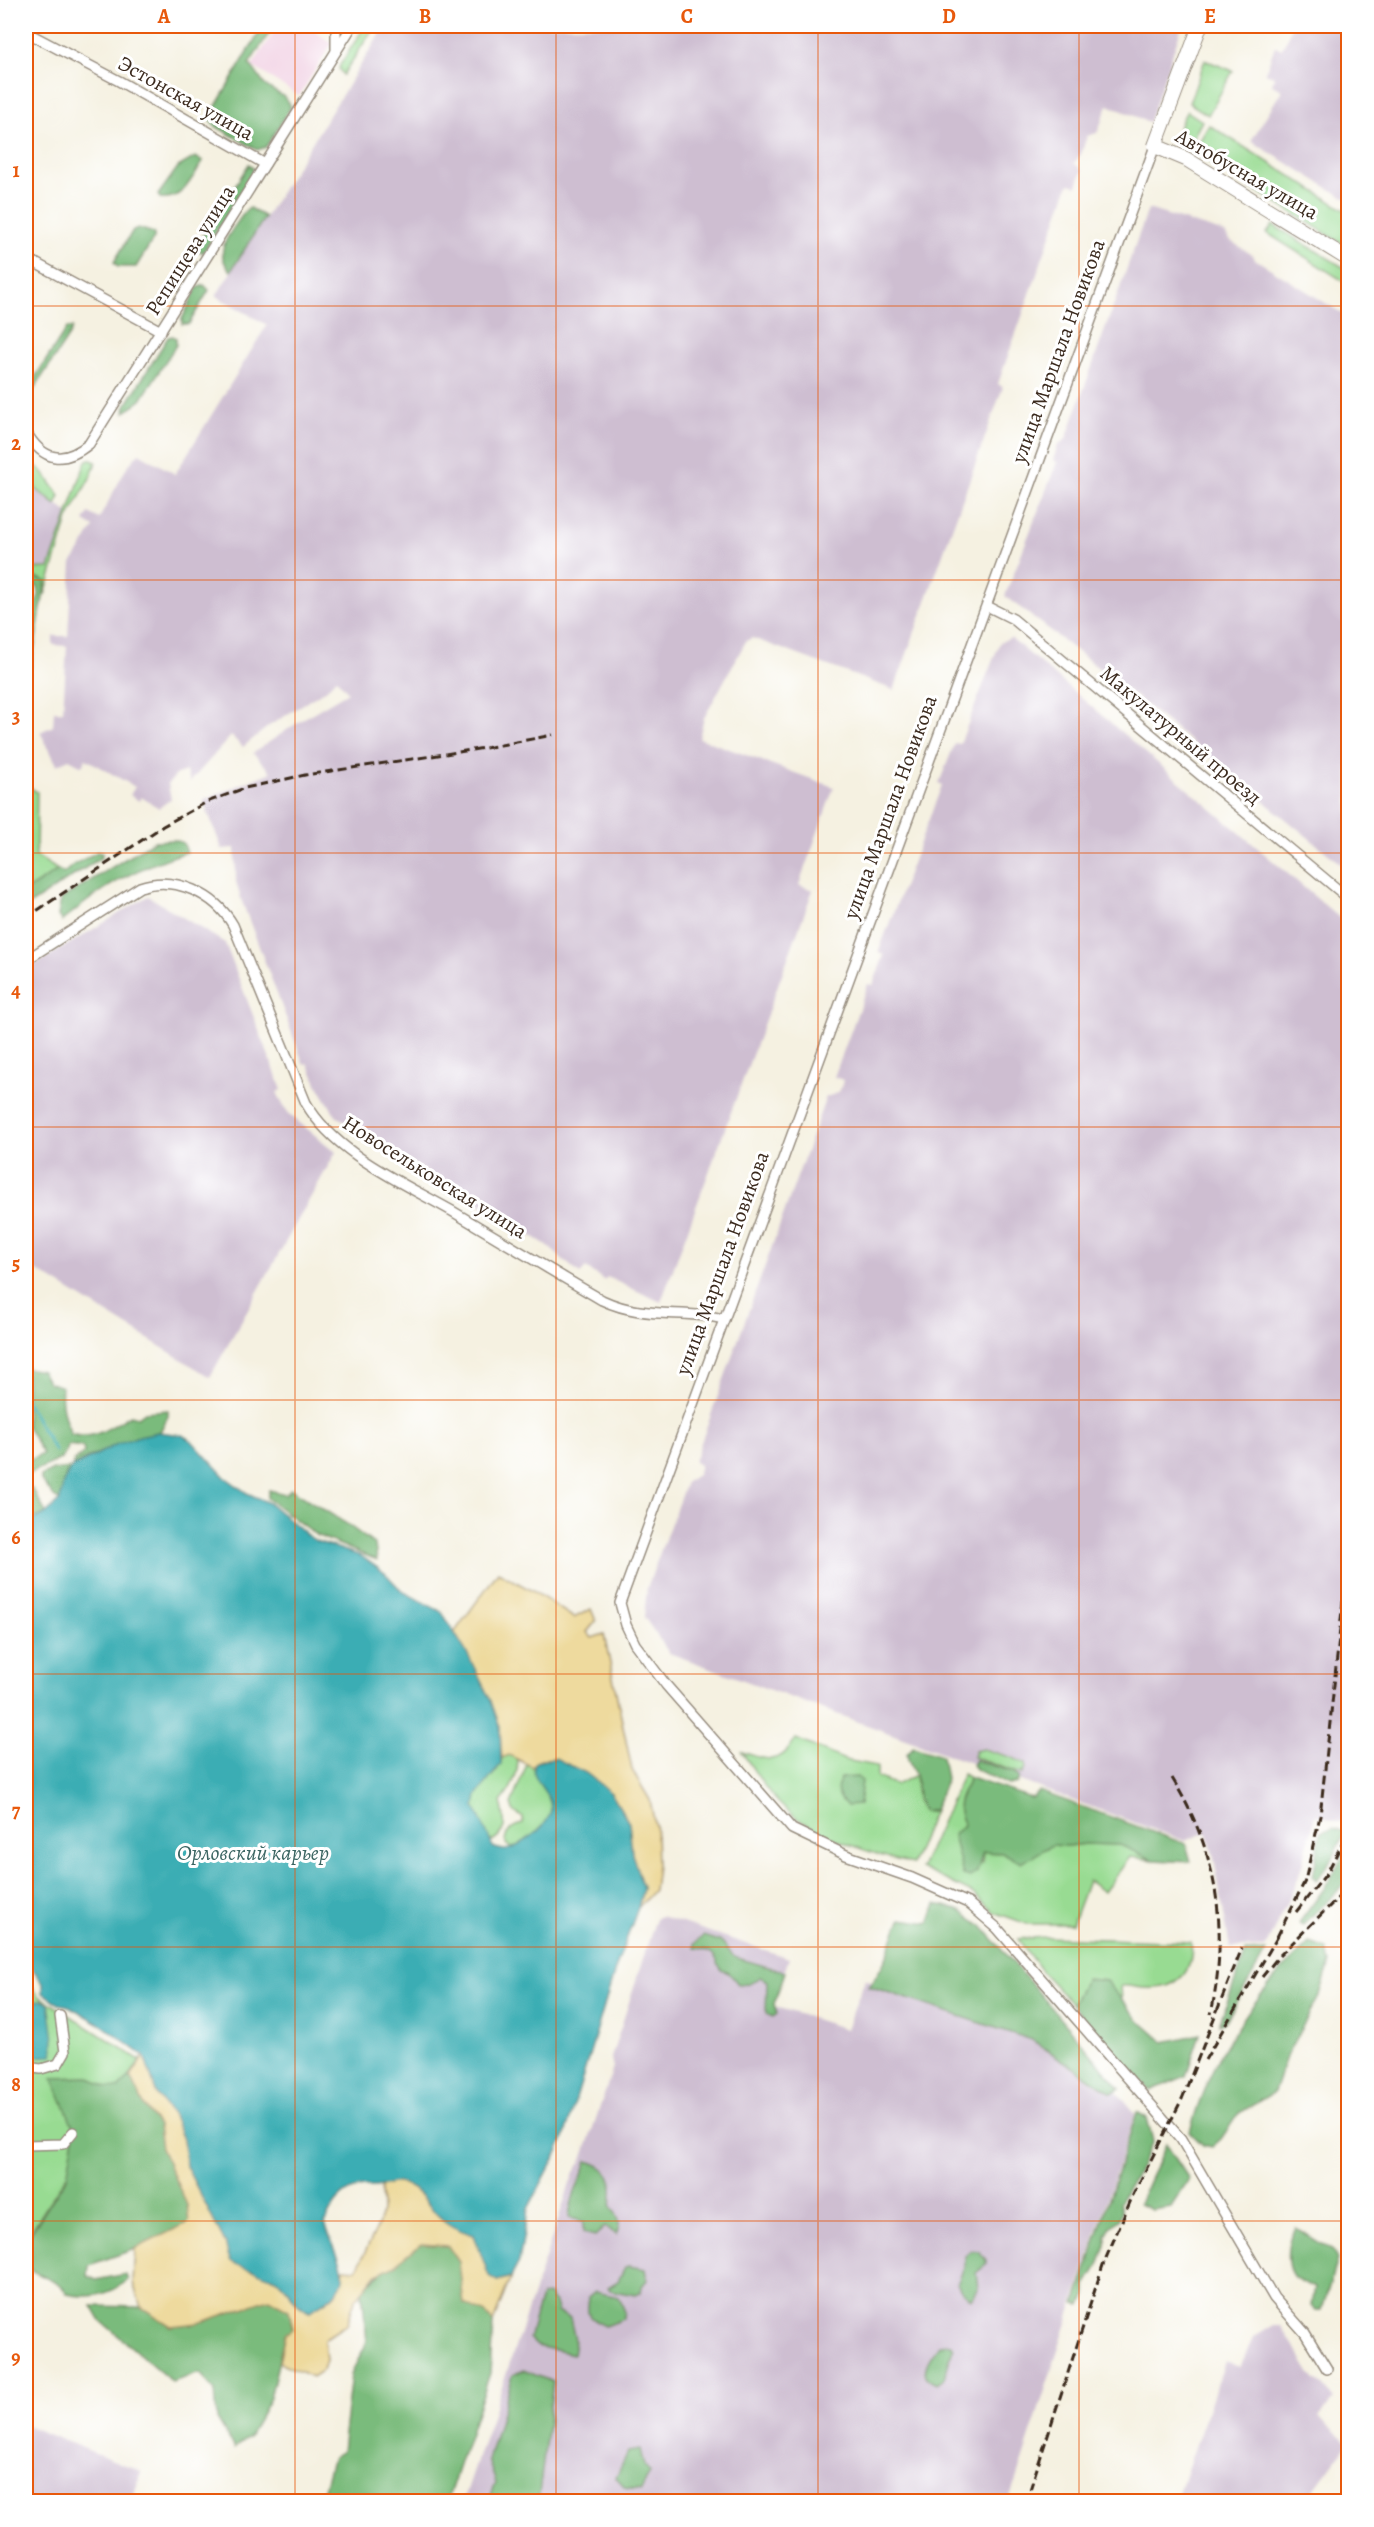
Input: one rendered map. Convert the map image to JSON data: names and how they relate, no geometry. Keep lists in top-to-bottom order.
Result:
{
  "streets": {
    "street": [
      "Эстонская улица",
      "Автобусная улица",
      "Репищева улица",
      "улица Маршала Новикова",
      "Макулатурный проезд",
      "Новосельковская улица"
    ]
  },
  "crossings": [
    ["Эстонская улица", "Репищева улица"],
    ["Автобусная улица", "улица Маршала Новикова"],
    ["улица Маршала Новикова", "Макулатурный проезд"],
    ["улица Маршала Новикова", "Новосельковская улица"]
  ],
  "water": ["Орловский карьер"],
  "grid": {
    "columns": [
      "A",
      "B",
      "C",
      "D",
      "E"
    ],
    "rows": [
      "1",
      "2",
      "3",
      "4",
      "5",
      "6",
      "7",
      "8",
      "9"
    ]
  }
}
